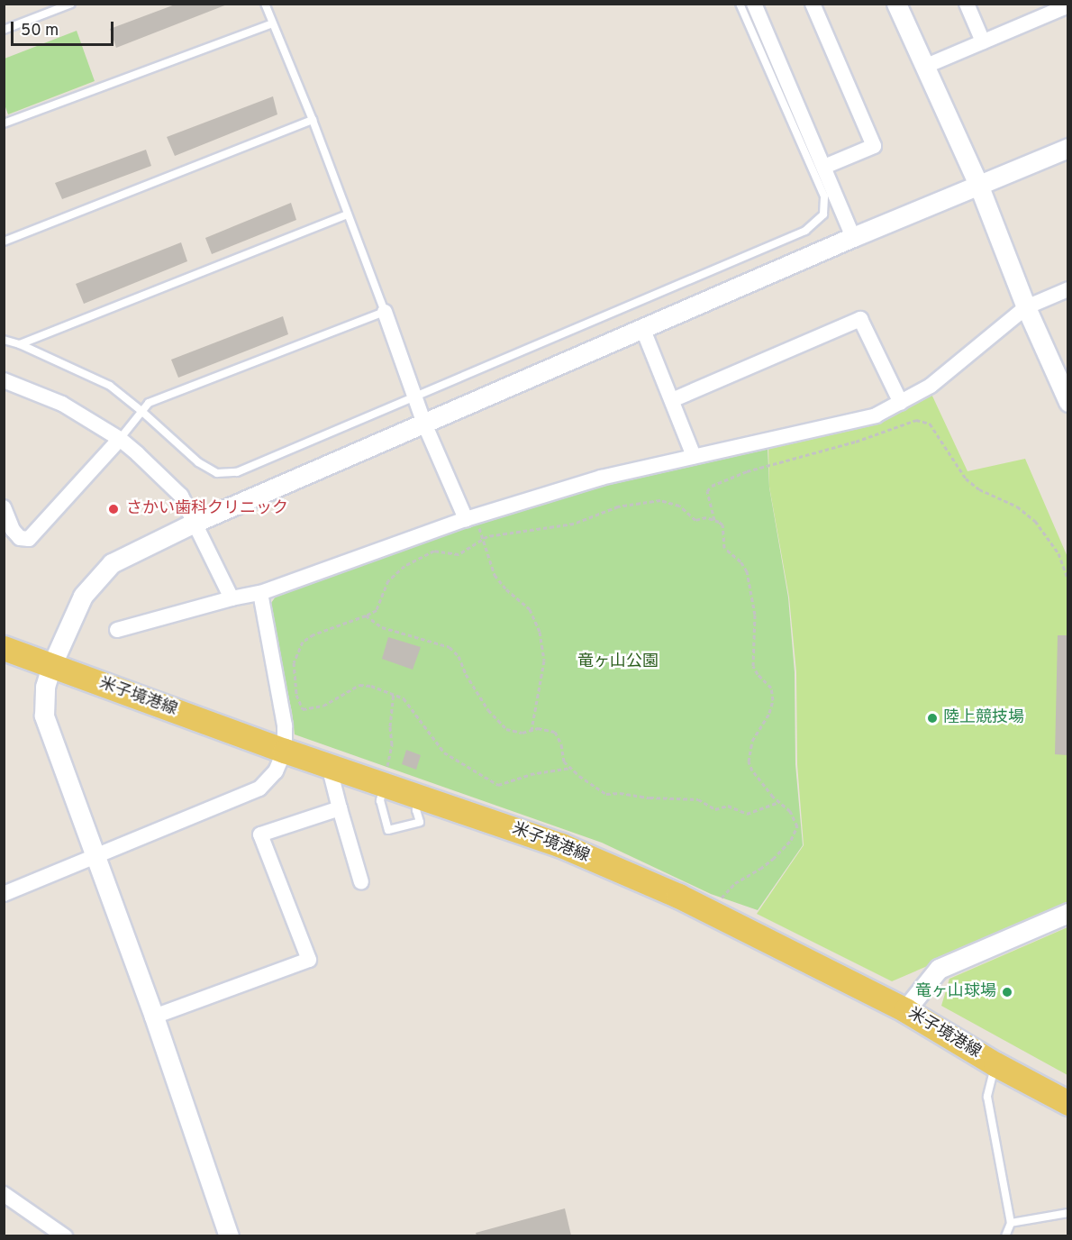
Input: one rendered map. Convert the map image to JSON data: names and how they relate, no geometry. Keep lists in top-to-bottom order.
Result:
{
  "streets": {
    "main road": ["米子境港線"]
  },
  "parks": ["竜ヶ山公園"],
  "places": ["さかい歯科クリニック", "陸上競技場", "竜ヶ山球場"],
  "scale_bar": "50 m"
}
